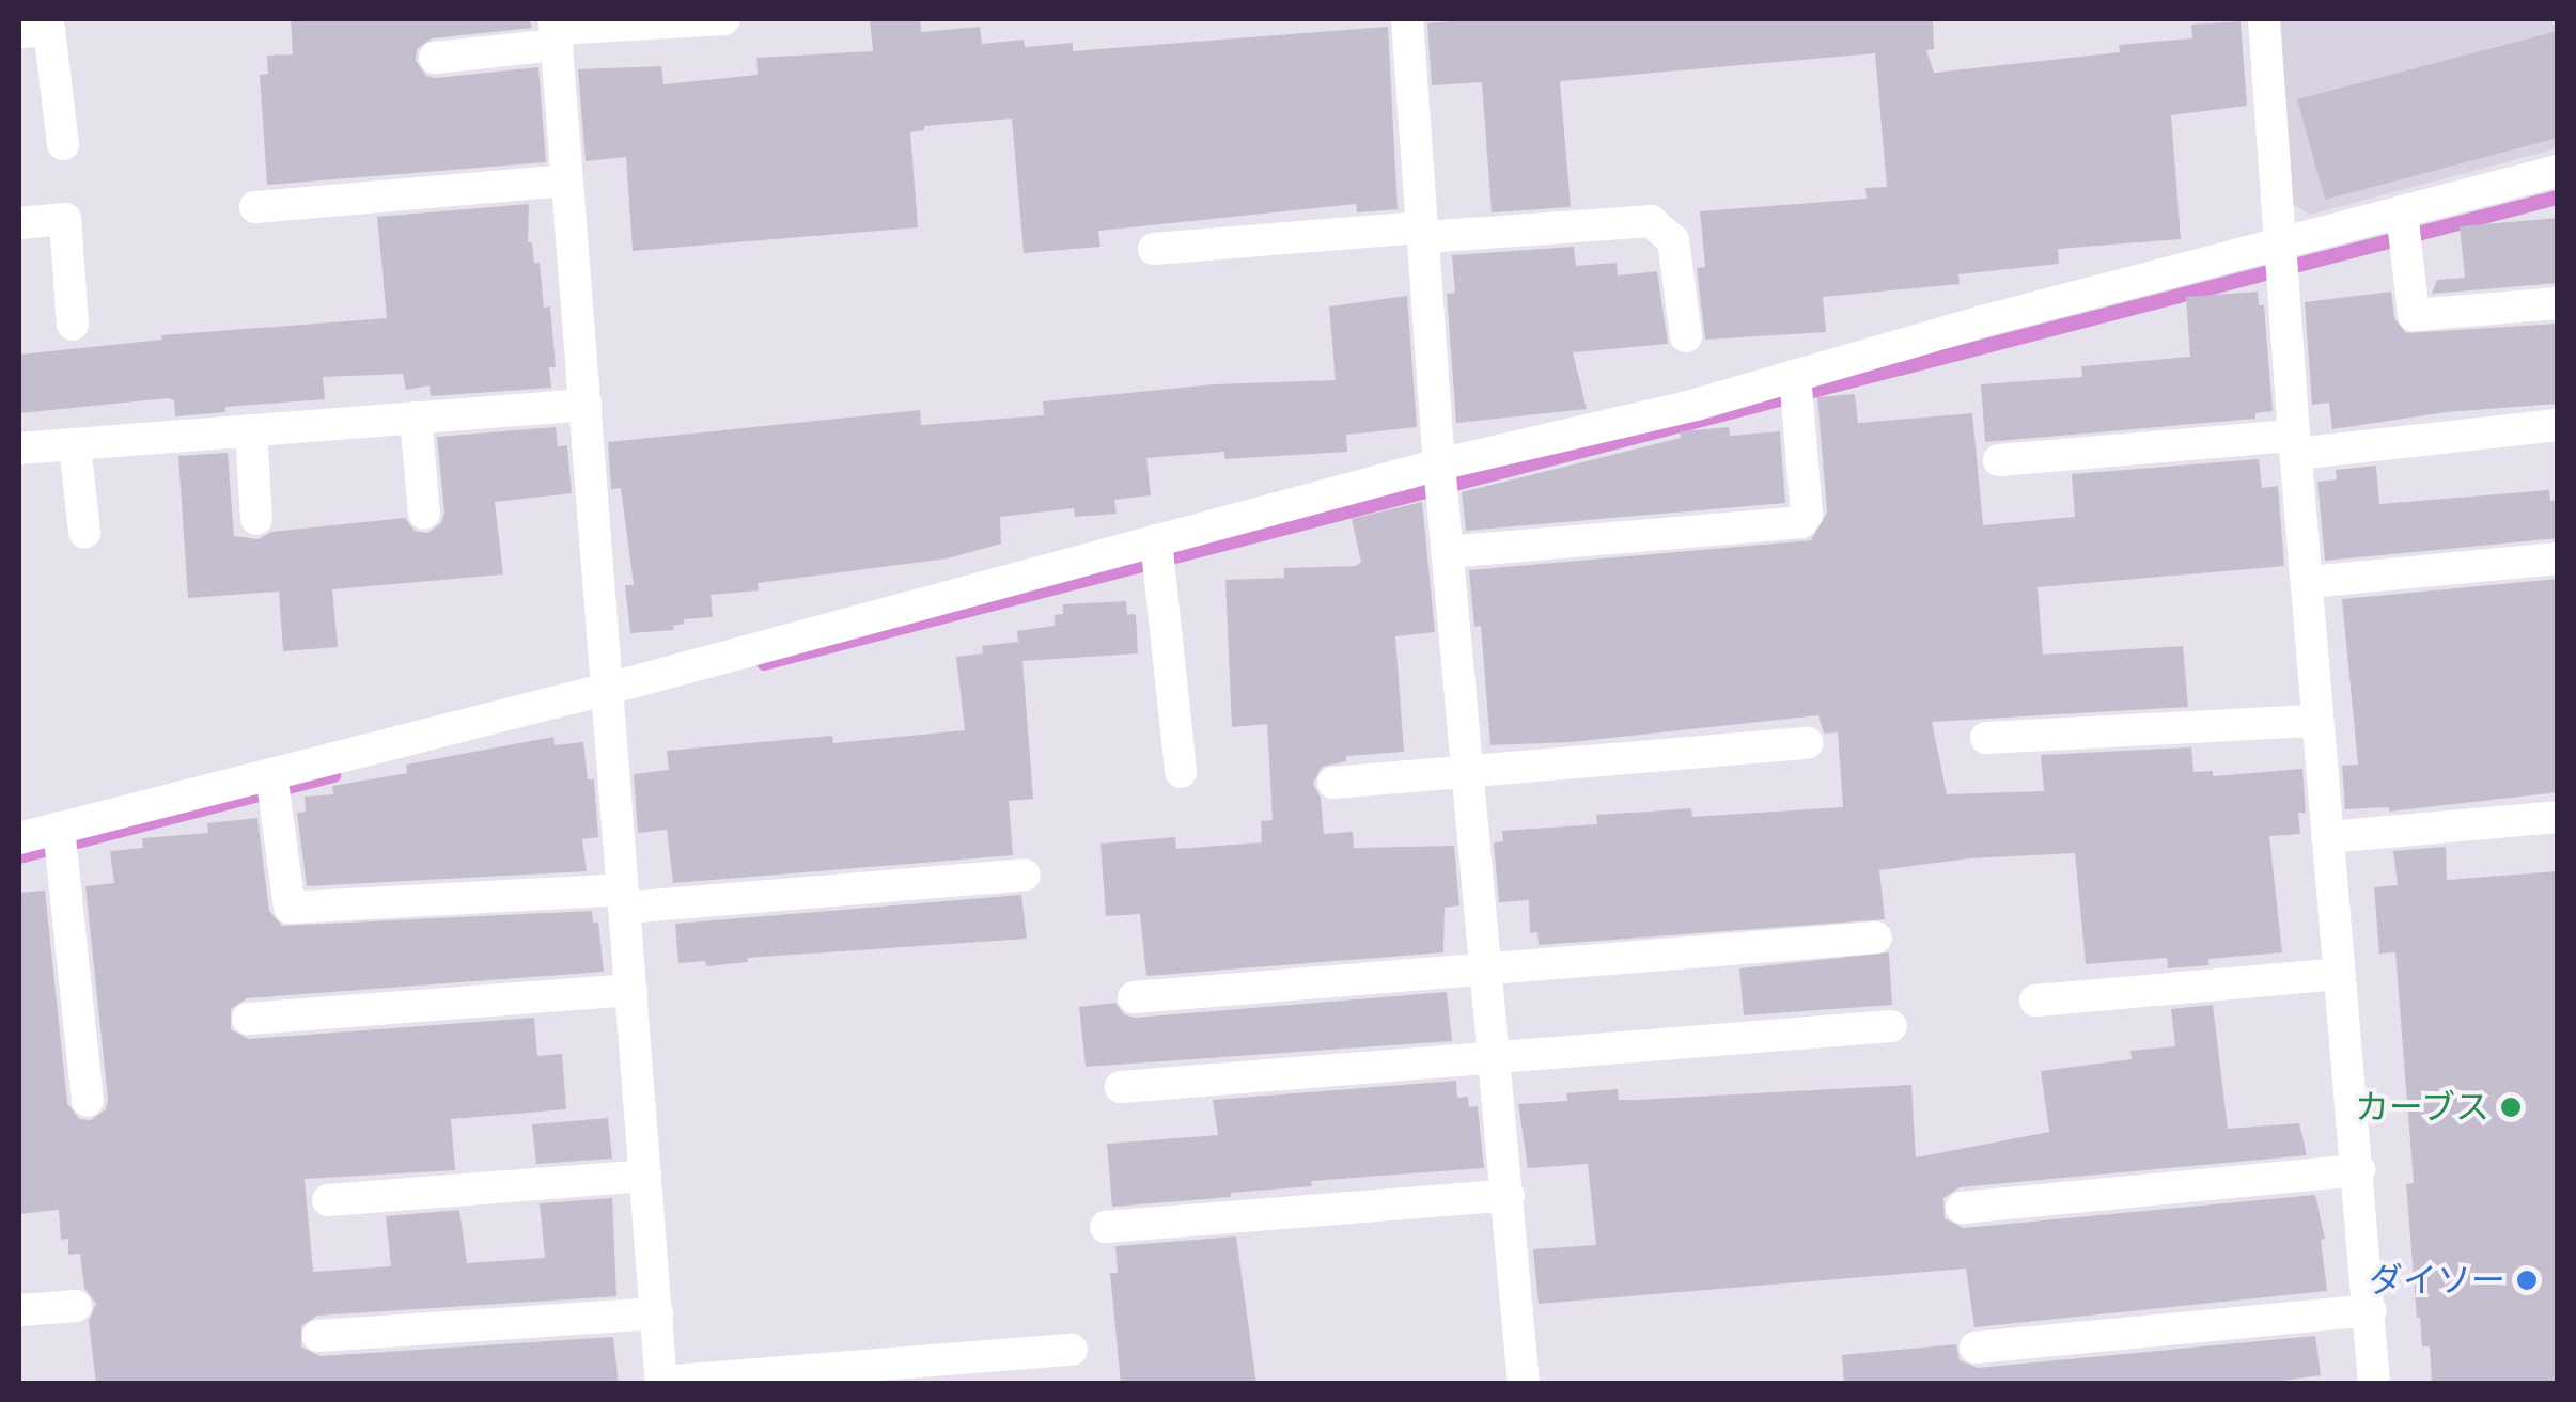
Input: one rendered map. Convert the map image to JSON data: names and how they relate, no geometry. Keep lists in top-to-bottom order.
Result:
{
  "places": ["カーブス", "ダイソー"]
}
